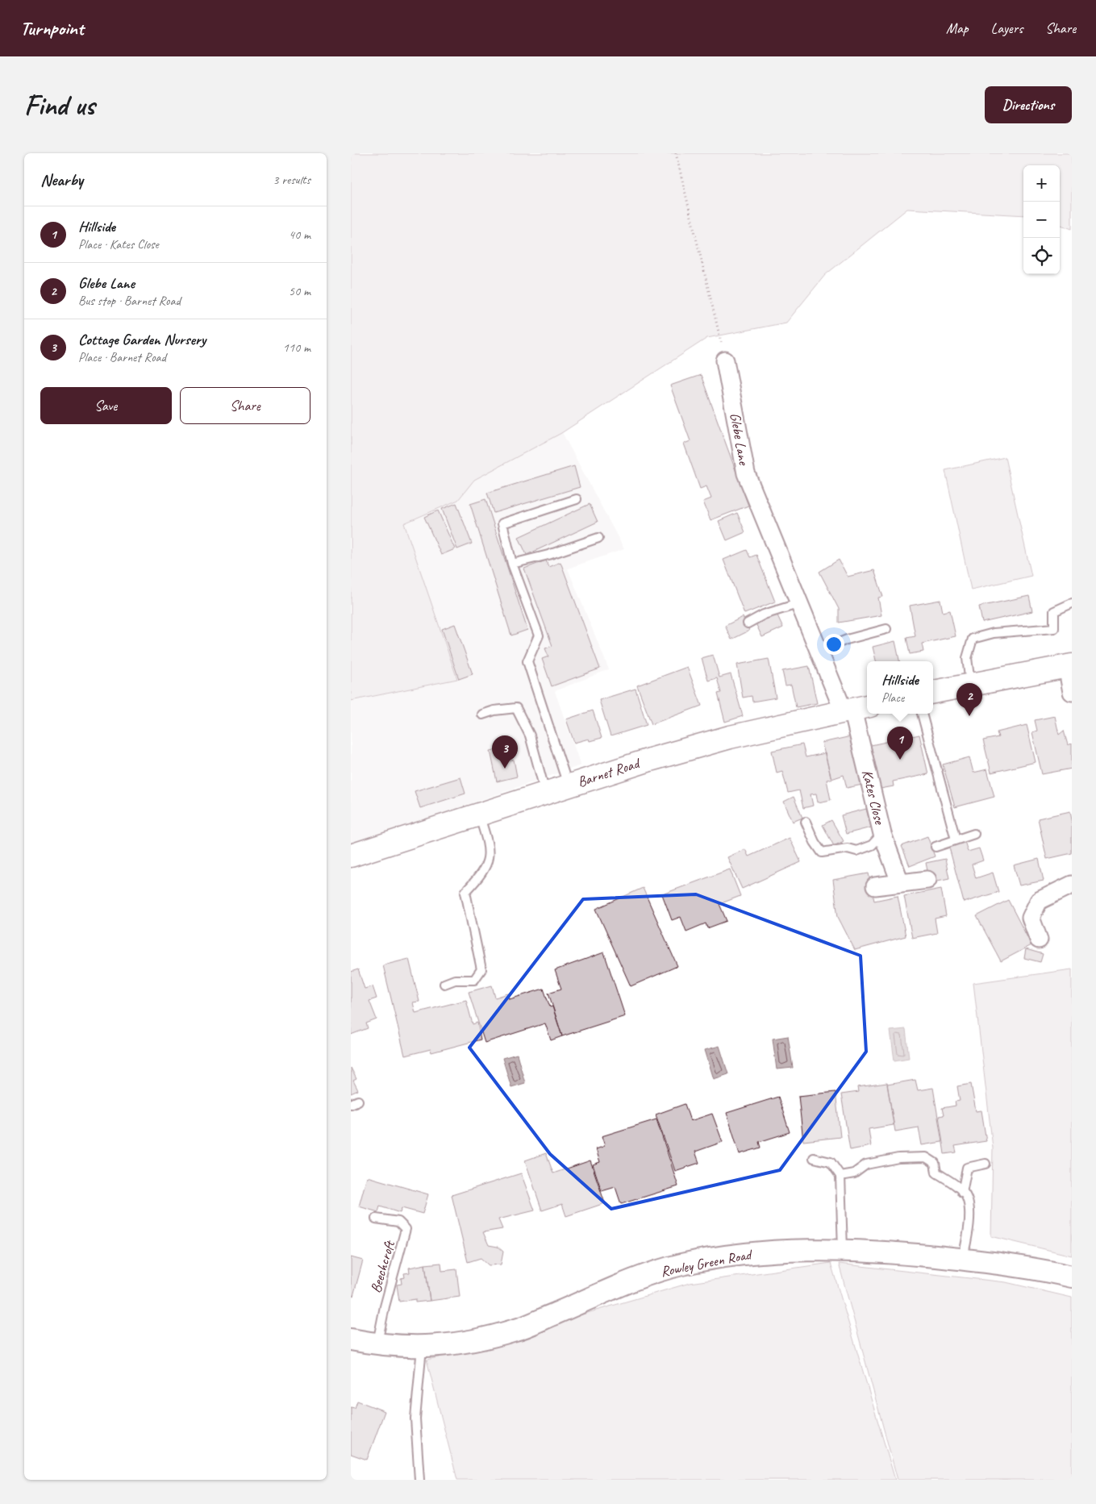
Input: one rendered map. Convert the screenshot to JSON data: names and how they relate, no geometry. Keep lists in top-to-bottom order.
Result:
{
  "streets": {
    "main road": ["Barnet Road"],
    "street": ["Glebe Lane", "Kates Close", "Rowley Green Road"],
    "lane": ["Beechcroft"]
  },
  "crossings": [
    ["Glebe Lane", "Barnet Road"],
    ["Glebe Lane", "Kates Close"],
    ["Barnet Road", "Kates Close"],
    ["Rowley Green Road", "Beechcroft"]
  ],
  "page": {
    "header": "Turnpoint",
    "nav": ["Map", "Layers", "Share"],
    "buttons": [
      "Directions",
      ["Save", "Share"]
    ],
    "title": "Find us",
    "heading": ["Nearby", "3 results"],
    "map_buttons": ["+", "−"],
    "list": [
      {
        "mark": "1",
        "name": "Hillside",
        "note": "Place · Kates Close",
        "value": "40 m"
      },
      {
        "mark": "2",
        "name": "Glebe Lane",
        "note": "Bus stop · Barnet Road",
        "value": "50 m"
      },
      {
        "mark": "3",
        "name": "Cottage Garden Nursery",
        "note": "Place · Barnet Road",
        "value": "110 m"
      }
    ],
    "popup": ["Hillside", "Place"],
    "pins": ["2", "1", "3"]
  }
}
